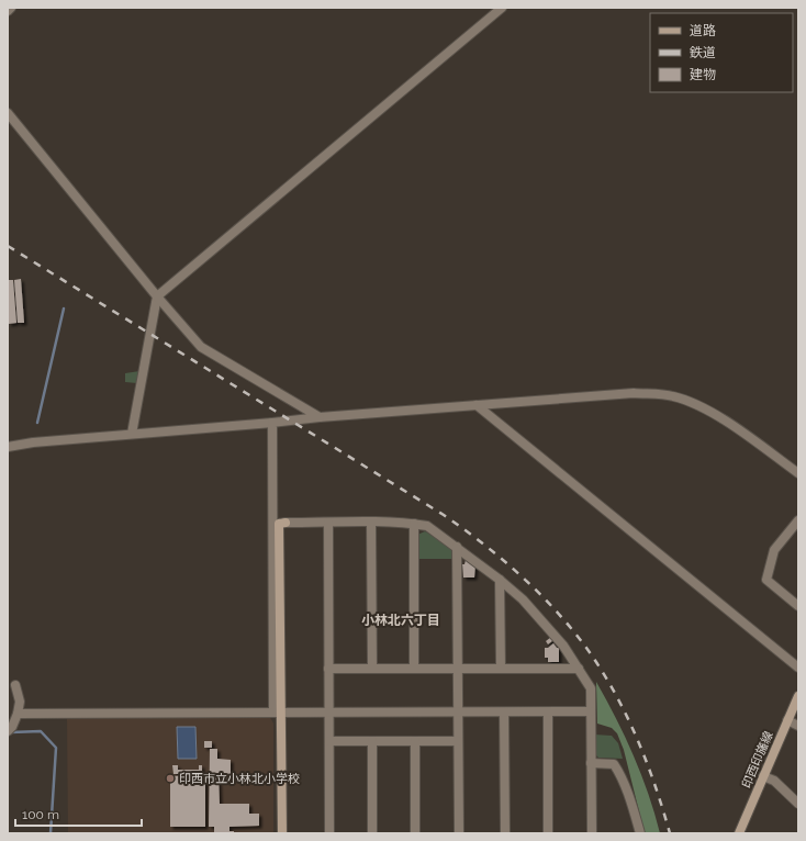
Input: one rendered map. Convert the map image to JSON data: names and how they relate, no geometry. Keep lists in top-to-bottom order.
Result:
{
  "streets": {
    "street": ["印西印旛線"]
  },
  "districts": ["小林北六丁目"],
  "places": ["印西市立小林北小学校"],
  "legend": ["道路", "鉄道", "建物"],
  "scale_bar": "100 m"
}
